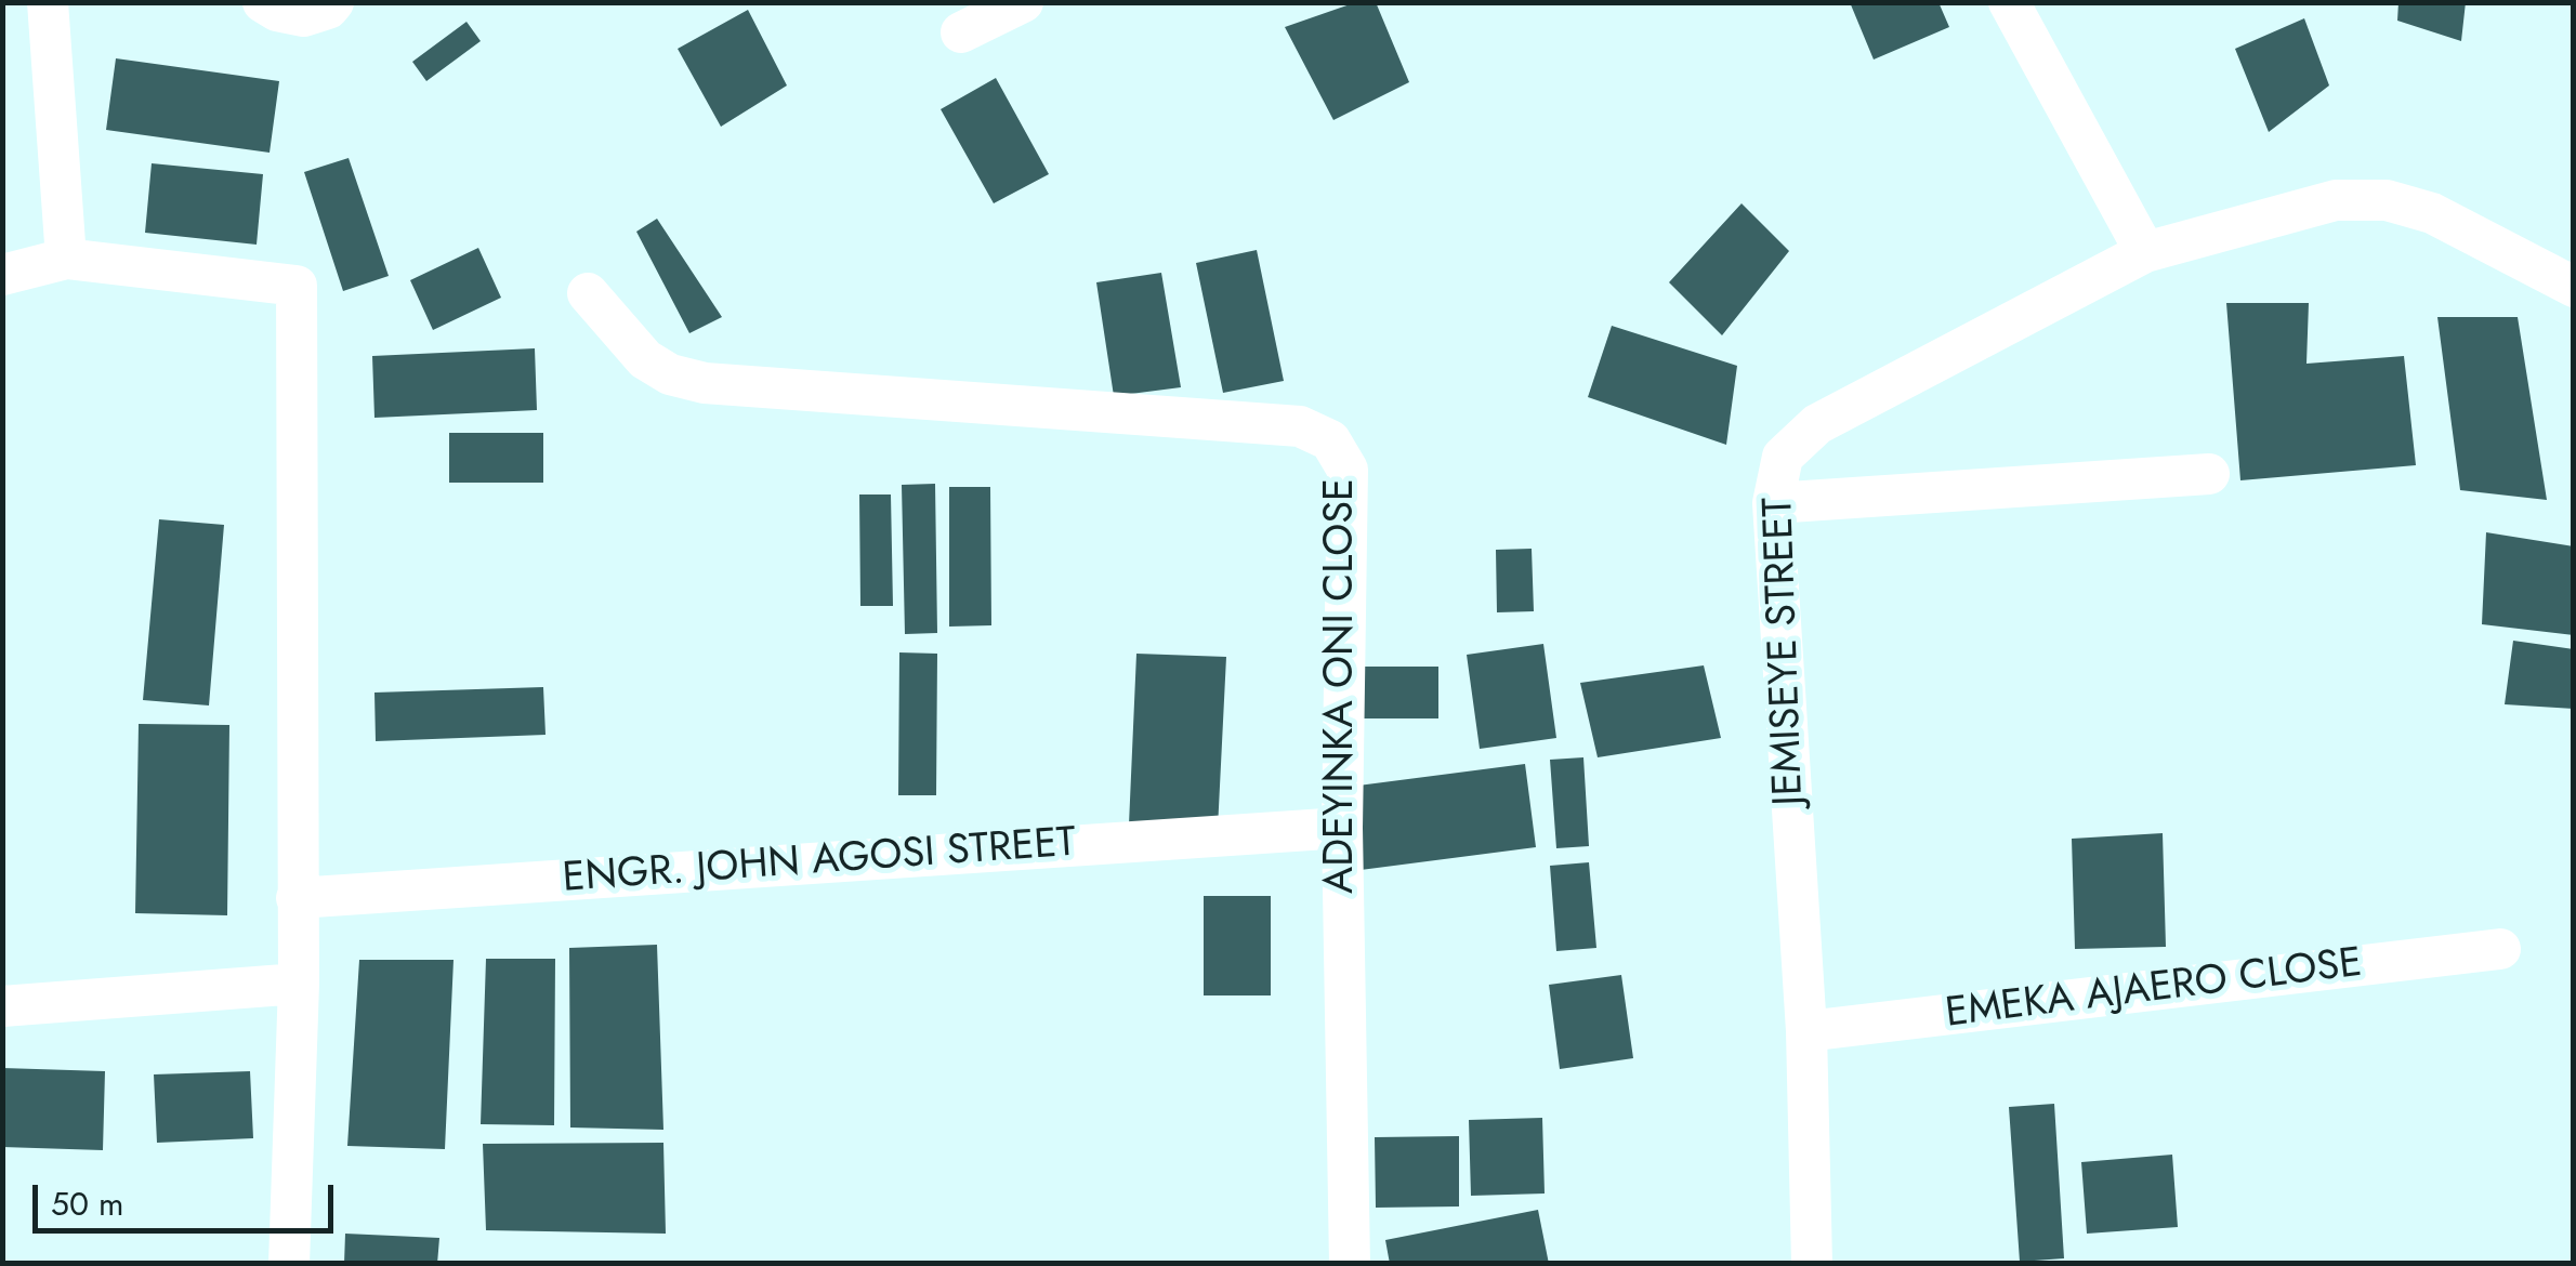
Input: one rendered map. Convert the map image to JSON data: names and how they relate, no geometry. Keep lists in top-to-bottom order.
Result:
{
  "streets": {
    "street": [
      "JEMISEYE STREET",
      "ADEYINKA ONI CLOSE",
      "ENGR. JOHN AGOSI STREET",
      "EMEKA AJAERO CLOSE"
    ]
  },
  "crossings": [
    ["JEMISEYE STREET", "EMEKA AJAERO CLOSE"],
    ["ADEYINKA ONI CLOSE", "ENGR. JOHN AGOSI STREET"]
  ],
  "scale_bar": "50 m"
}
